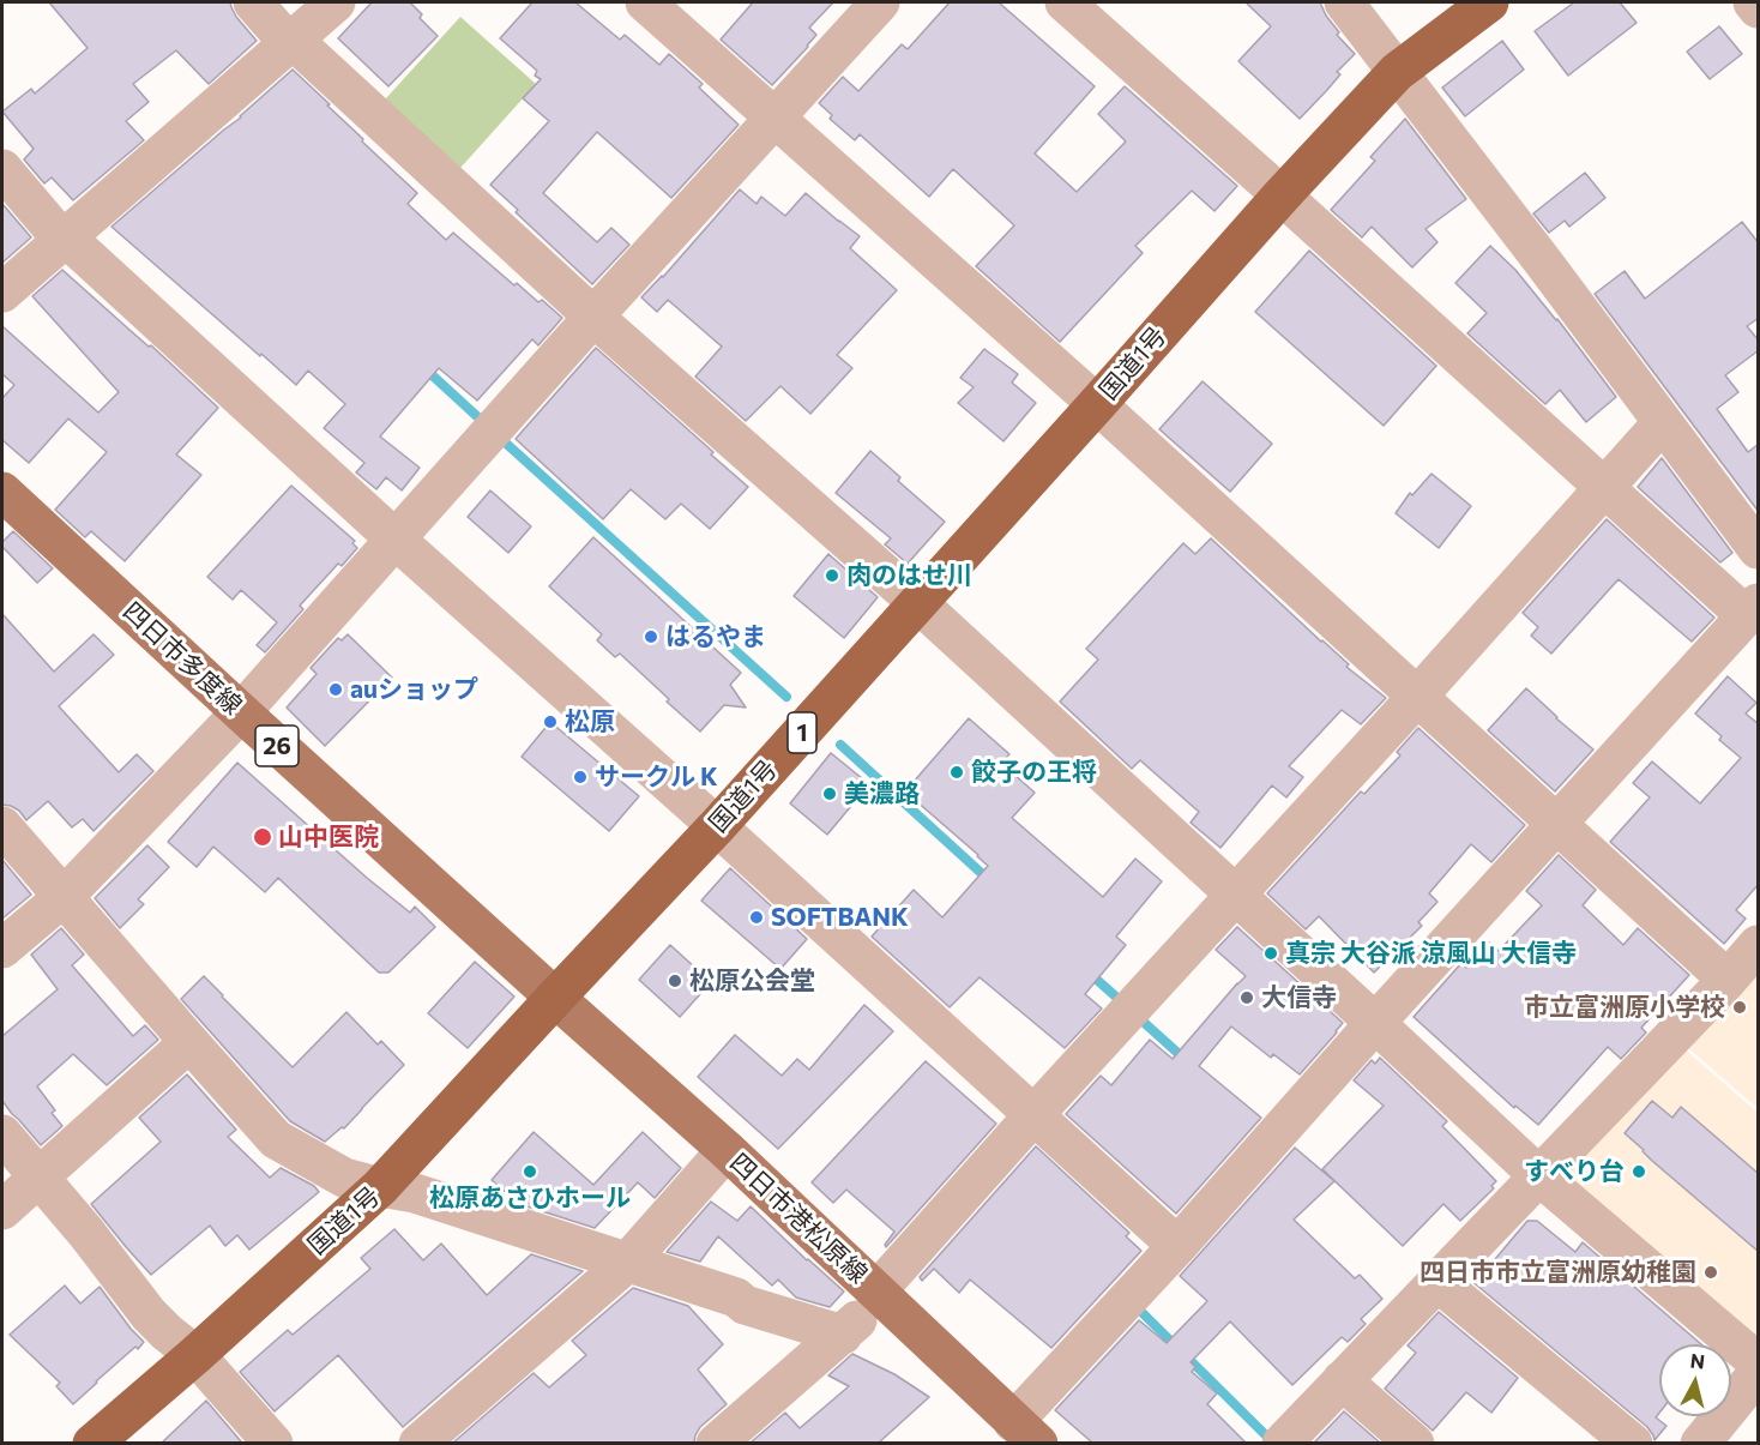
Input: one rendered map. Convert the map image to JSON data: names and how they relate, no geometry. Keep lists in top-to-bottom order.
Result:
{
  "streets": {
    "highway": ["国道1号", "1"],
    "main road": ["四日市多度線", "26", "四日市港松原線"]
  },
  "crossings": [
    ["国道1号", "四日市多度線"],
    ["国道1号", "四日市港松原線"],
    ["四日市多度線", "四日市港松原線"]
  ],
  "places": [
    "肉のはせ川",
    "はるやま",
    "auショップ",
    "松原",
    "餃子の王将",
    "サークル K",
    "美濃路",
    "山中医院",
    "SOFTBANK",
    "真宗 大谷派 涼風山 大信寺",
    "松原公会堂",
    "大信寺",
    "市立富洲原小学校",
    "松原あさひホール",
    "すべり台",
    "四日市市立富洲原幼稚園"
  ],
  "north": "top"
}
